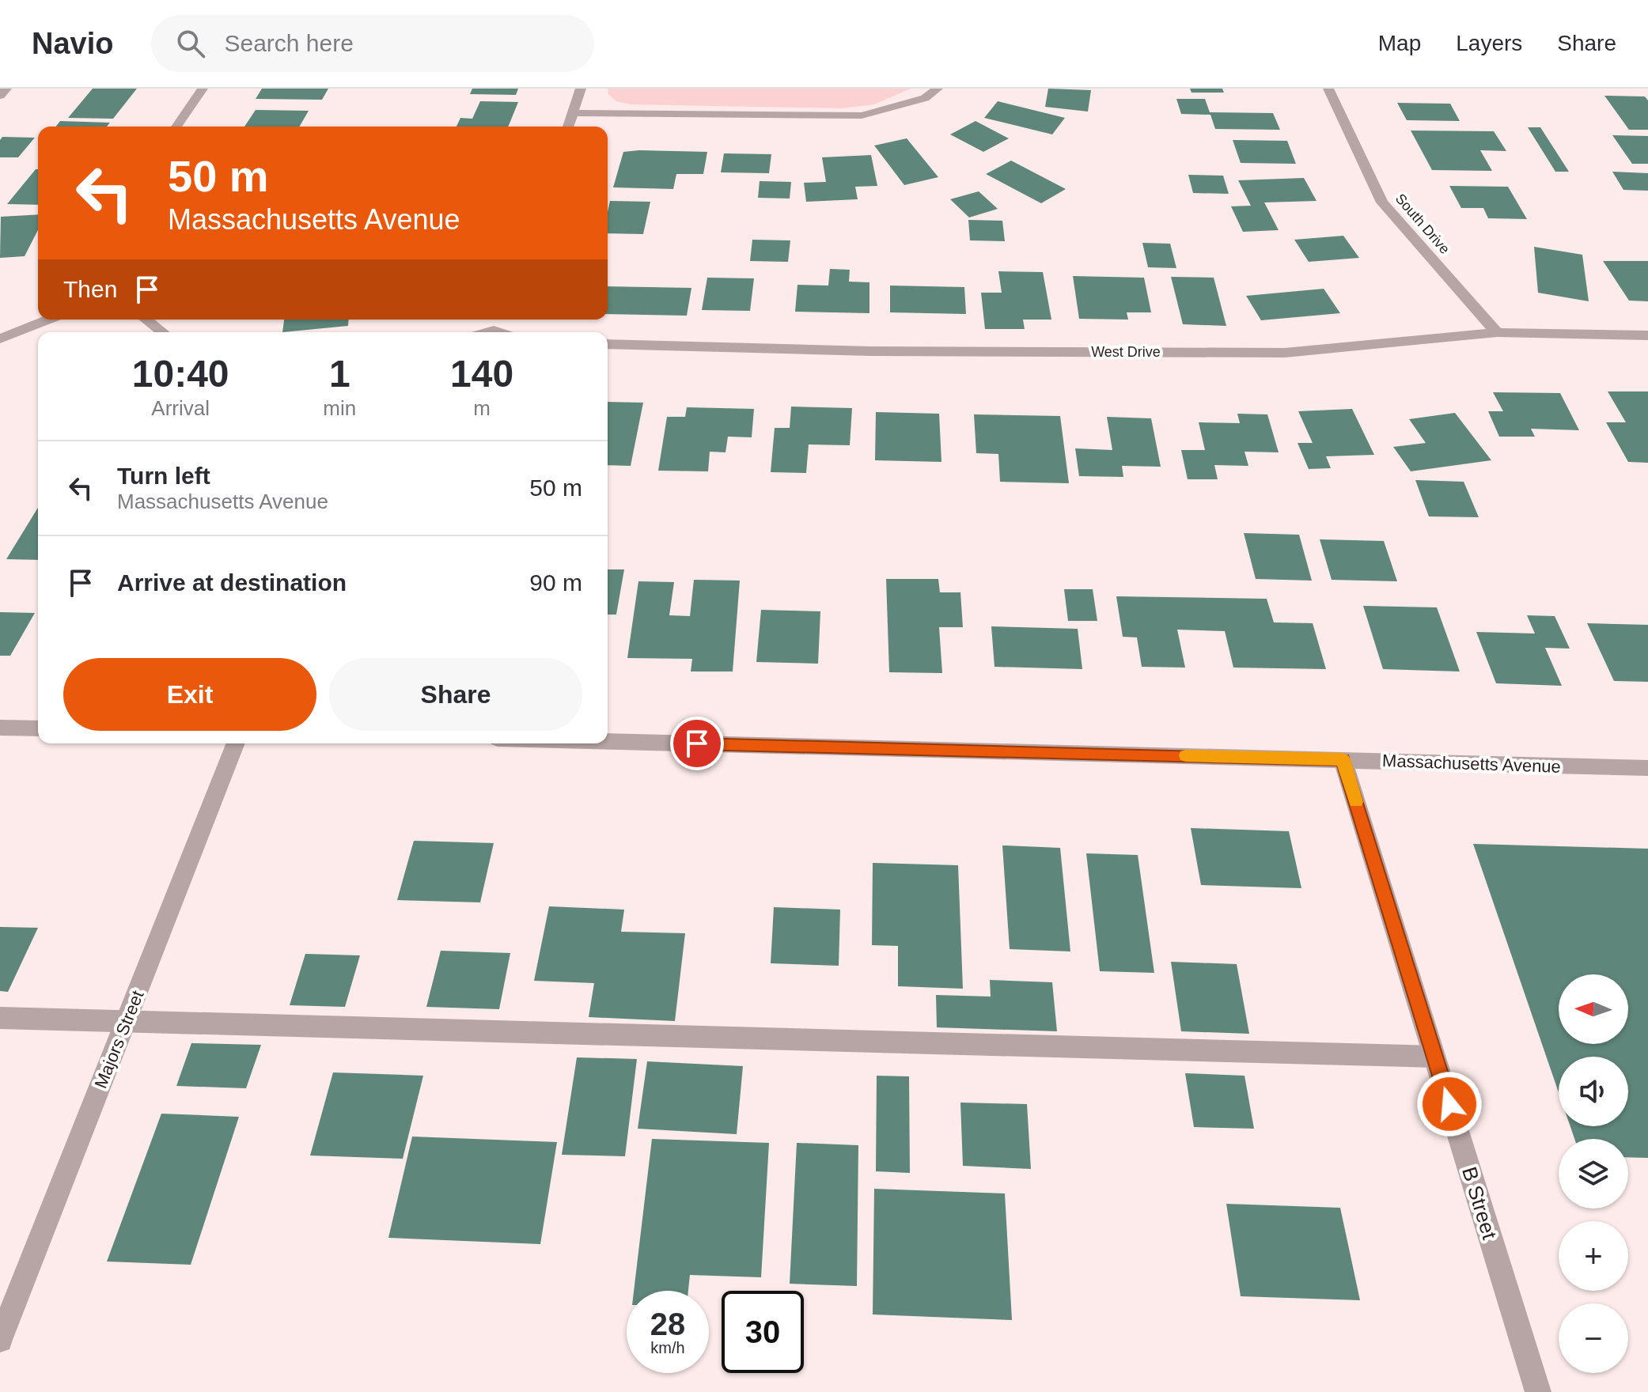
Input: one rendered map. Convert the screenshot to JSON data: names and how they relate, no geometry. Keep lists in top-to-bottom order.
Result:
{
  "streets": {
    "street": [
      "South Drive",
      "West Drive",
      "Massachusetts Avenue",
      "Majors Street",
      "B Street"
    ]
  },
  "crossings": [
    ["South Drive", "West Drive"],
    ["Massachusetts Avenue", "B Street"]
  ],
  "north": "left",
  "page": {
    "header": "Navio",
    "search": "Search here",
    "nav": ["Map", "Layers", "Share"],
    "turn": ["50 m", "Massachusetts Avenue"],
    "then": "Then",
    "eta": [
      "10:40",
      "Arrival",
      "1",
      "min",
      "140",
      "m"
    ],
    "list": [
      {
        "name": "Turn left",
        "note": "Massachusetts Avenue",
        "value": "50 m"
      },
      {
        "name": "Arrive at destination",
        "value": "90 m"
      }
    ],
    "buttons": ["Exit", "Share"],
    "map_buttons": ["+", "−"],
    "speed": "28 km/h",
    "limit": "30"
  }
}
